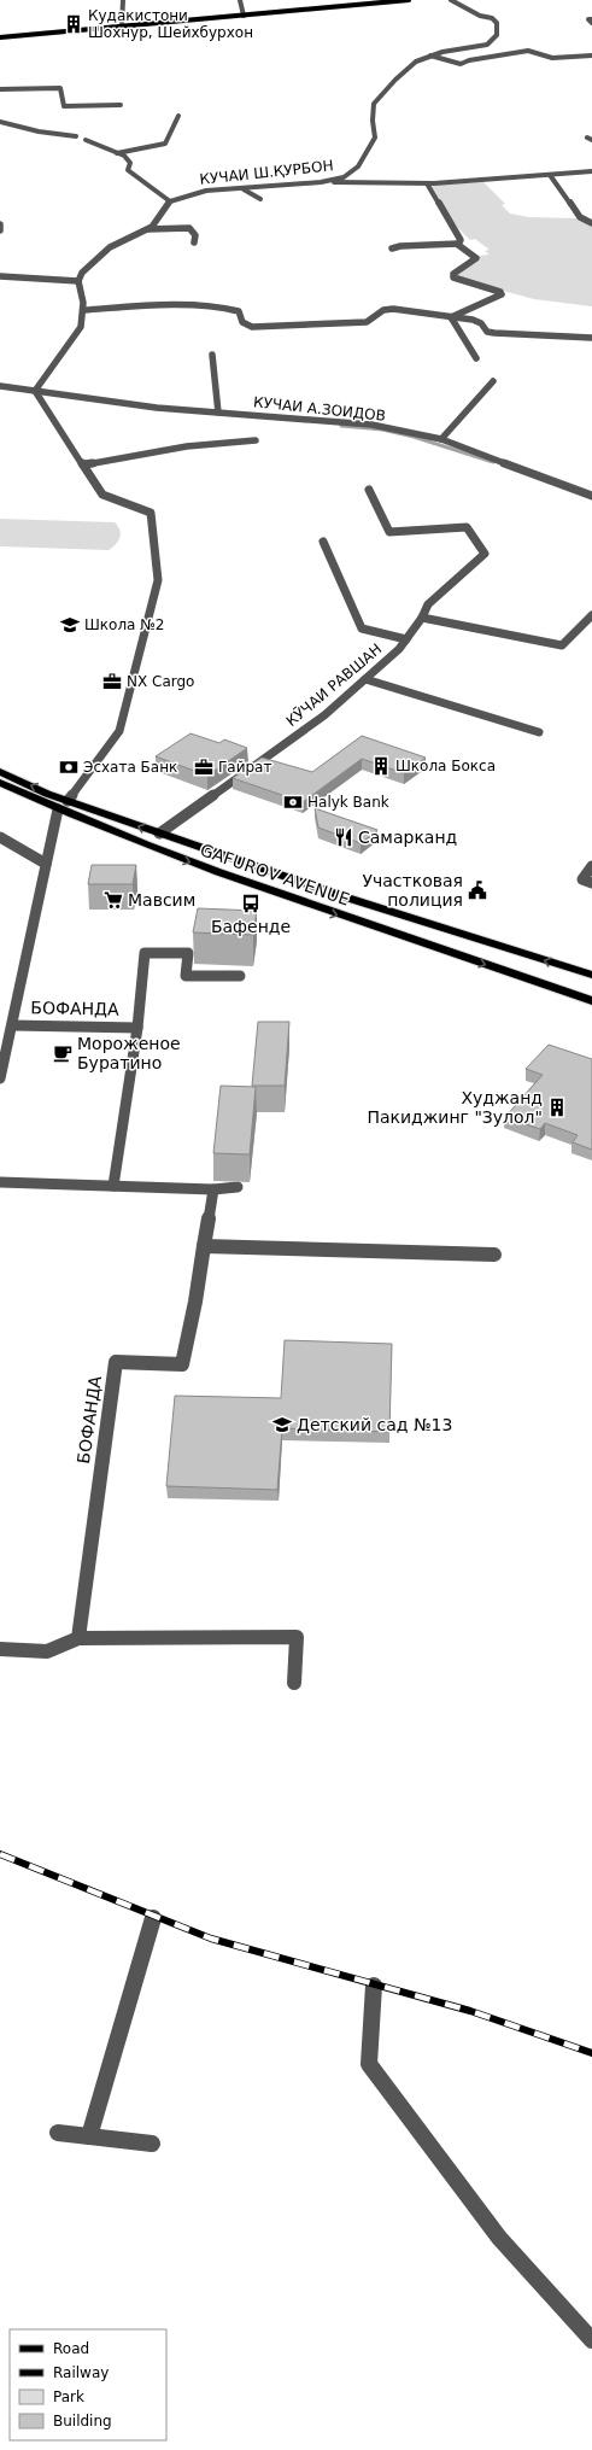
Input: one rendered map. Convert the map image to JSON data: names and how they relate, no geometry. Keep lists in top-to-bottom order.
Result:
{
  "streets": {
    "highway": ["GAFUROV AVENUE"],
    "street": [
      "КУЧАИ Ш.ҚУРБОН",
      "КУЧАИ А.ЗОИДОВ",
      "КӮЧАИ РАВШАН",
      "БОФАНДА"
    ]
  },
  "places": {
    "building": ["Кудакистони Шохнур, Шейхбурхон", "Школа Бокса", "Худжанд Пакиджинг \"Зулол\""],
    "school or university": ["Школа №2", "Детский сад №13"],
    "office": ["NX Cargo", "Гайрат"],
    "bank": ["Эсxата Банк", "Halyk Bank"],
    "restaurant": ["Самарканд"],
    "public building": ["Участковая полиция"],
    "supermarket": ["Мавсим"],
    "bus stop": ["Бафенде"],
    "cafe": ["Мороженое Буратино"]
  },
  "legend": [
    "Road",
    "Railway",
    "Park",
    "Building"
  ]
}
